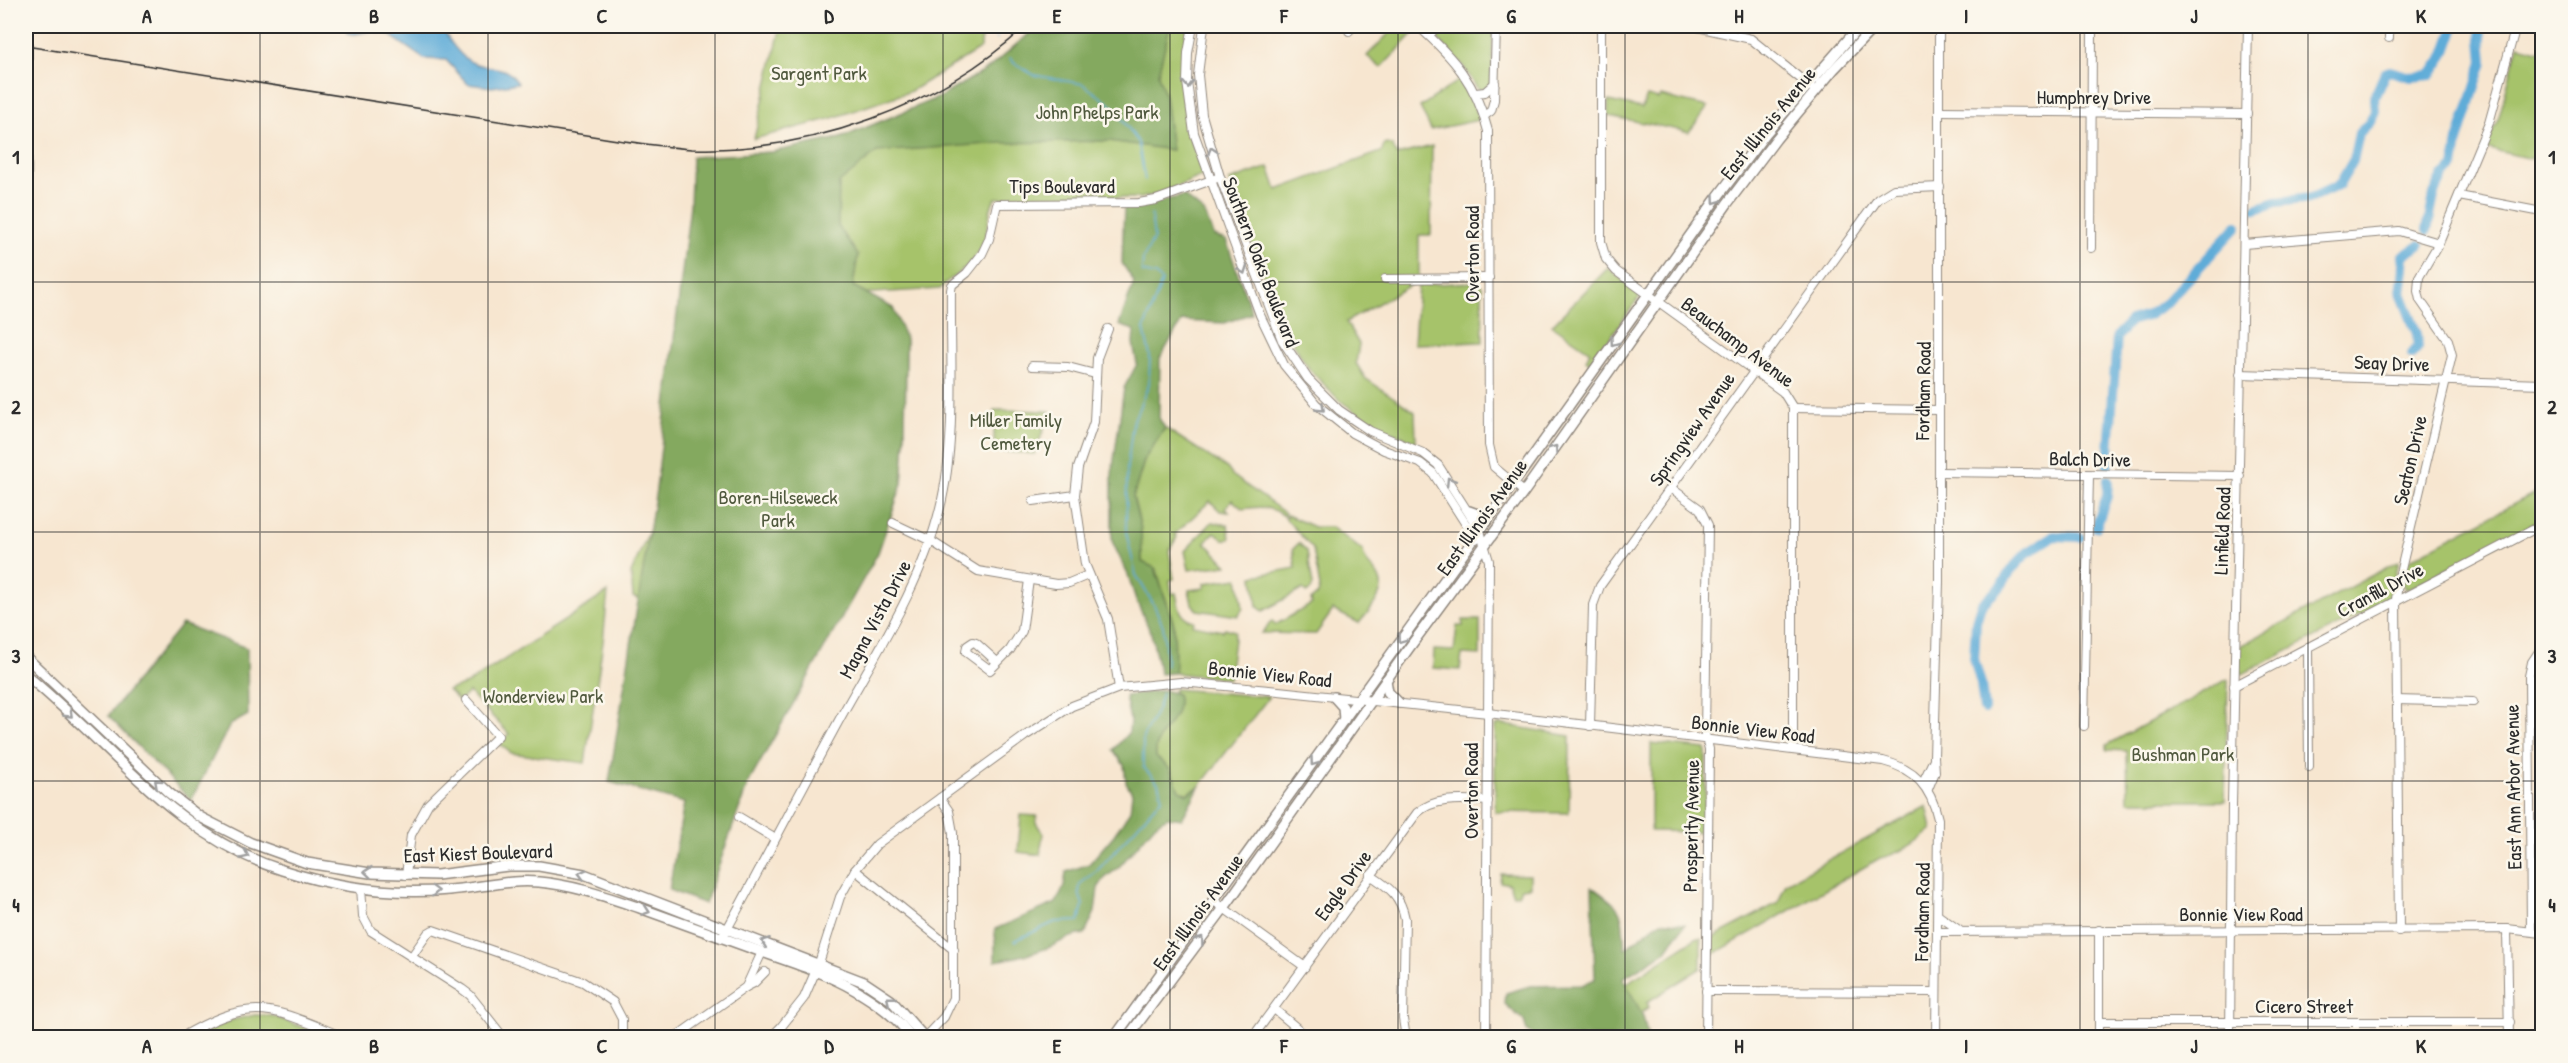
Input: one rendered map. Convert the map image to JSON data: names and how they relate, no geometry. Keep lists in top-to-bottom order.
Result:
{
  "streets": {
    "main road": ["East Illinois Avenue", "East Kiest Boulevard"],
    "street": [
      "Humphrey Drive",
      "Tips Boulevard",
      "Overton Road",
      "Southern Oaks Boulevard",
      "Beauchamp Avenue",
      "Seay Drive",
      "Fordham Road",
      "Springview Avenue",
      "Balch Drive",
      "Seaton Drive",
      "Linfield Road",
      "Cranfill Drive",
      "Magna Vista Drive",
      "Bonnie View Road",
      "East Ann Arbor Avenue",
      "Prosperity Avenue",
      "Eagle Drive",
      "Cicero Street"
    ]
  },
  "crossings": [
    ["Humphrey Drive", "Fordham Road"],
    ["Humphrey Drive", "Linfield Road"],
    ["East Illinois Avenue", "Overton Road"],
    ["East Illinois Avenue", "Southern Oaks Boulevard"],
    ["East Illinois Avenue", "Beauchamp Avenue"],
    ["East Illinois Avenue", "Bonnie View Road"],
    ["Tips Boulevard", "Southern Oaks Boulevard"],
    ["Tips Boulevard", "Magna Vista Drive"],
    ["Overton Road", "Southern Oaks Boulevard"],
    ["Overton Road", "Bonnie View Road"],
    ["Overton Road", "Eagle Drive"],
    ["Beauchamp Avenue", "Springview Avenue"],
    ["Beauchamp Avenue", "Bonnie View Road"],
    ["Seay Drive", "Seaton Drive"],
    ["Seay Drive", "Linfield Road"],
    ["Fordham Road", "Springview Avenue"],
    ["Fordham Road", "Balch Drive"],
    ["Fordham Road", "Bonnie View Road"],
    ["Springview Avenue", "Bonnie View Road"],
    ["Springview Avenue", "Prosperity Avenue"],
    ["Balch Drive", "Linfield Road"],
    ["Seaton Drive", "Cranfill Drive"],
    ["Seaton Drive", "Bonnie View Road"],
    ["Linfield Road", "Cranfill Drive"],
    ["Linfield Road", "Bonnie View Road"],
    ["Linfield Road", "Cicero Street"],
    ["Magna Vista Drive", "East Kiest Boulevard"],
    ["Bonnie View Road", "East Ann Arbor Avenue"],
    ["Bonnie View Road", "Prosperity Avenue"],
    ["Bonnie View Road", "East Kiest Boulevard"]
  ],
  "parks": [
    "Sargent Park",
    "John Phelps Park",
    "Miller Family Cemetery",
    "Boren-Hilseweck Park",
    "Wonderview Park",
    "Bushman Park"
  ],
  "grid": {
    "columns": [
      "A",
      "B",
      "C",
      "D",
      "E",
      "F",
      "G",
      "H",
      "I",
      "J",
      "K"
    ],
    "rows": [
      "1",
      "2",
      "3",
      "4"
    ]
  }
}
